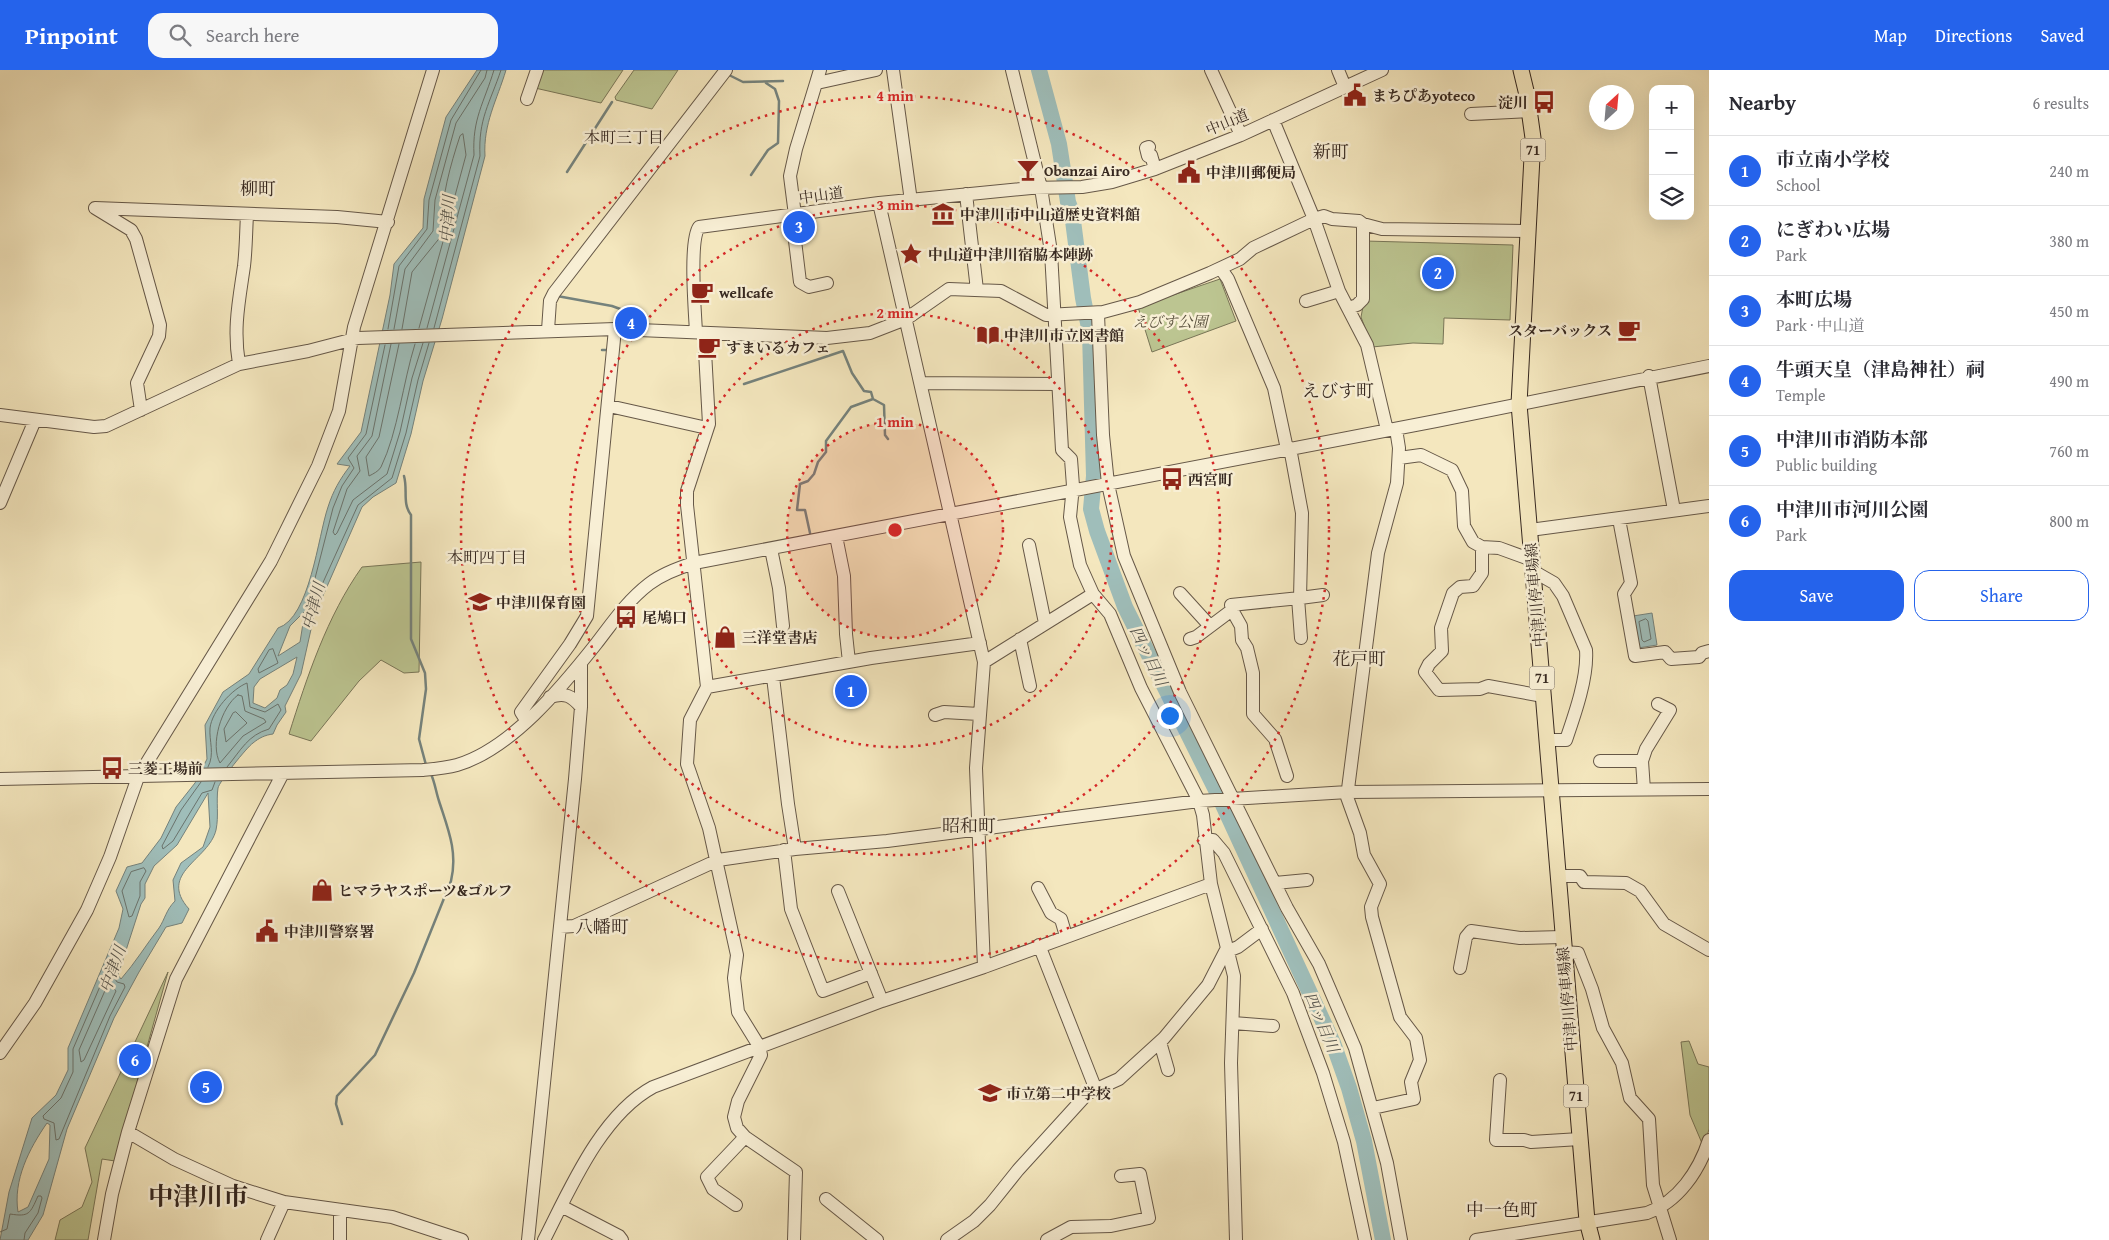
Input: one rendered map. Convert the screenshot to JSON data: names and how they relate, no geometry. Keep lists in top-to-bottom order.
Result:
{
  "streets": {
    "main road": ["71", "中津川停車場線"],
    "street": ["中山道"]
  },
  "districts": [
    "本町三丁目",
    "新町",
    "柳町",
    "えびす町",
    "本町四丁目",
    "花戸町",
    "昭和町",
    "八幡町",
    "中津川市",
    "中一色町"
  ],
  "water": ["中津川", "四ッ目川"],
  "parks": ["えびす公園"],
  "places": {
    "public building": ["まちぴあyoteco", "中津川郵便局", "中津川警察署"],
    "bus stop": [
      "淀川",
      "西宮町",
      "尾鳩口",
      "三菱工場前"
    ],
    "bar": ["Obanzai Airo"],
    "museum": ["中津川市中山道歴史資料館"],
    "place": ["中山道中津川宿脇本陣跡"],
    "cafe": ["wellcafe", "スターバックス", "すまいるカフェ"],
    "library": ["中津川市立図書館"],
    "school or university": ["中津川保育園", "市立第二中学校"],
    "shop": ["三洋堂書店", "ヒマラヤスポーツ&ゴルフ"]
  },
  "north": "top right",
  "page": {
    "header": "Pinpoint",
    "search": "Search here",
    "nav": ["Map", "Directions", "Saved"],
    "heading": ["Nearby", "6 results"],
    "map_buttons": ["+", "−"],
    "list": [
      {
        "mark": "1",
        "name": "市立南小学校",
        "note": "School",
        "value": "240 m"
      },
      {
        "mark": "2",
        "name": "にぎわい広場",
        "note": "Park",
        "value": "380 m"
      },
      {
        "mark": "3",
        "name": "本町広場",
        "note": "Park · 中山道",
        "value": "450 m"
      },
      {
        "mark": "4",
        "name": "牛頭天皇（津島神社）祠",
        "note": "Temple",
        "value": "490 m"
      },
      {
        "mark": "5",
        "name": "中津川市消防本部",
        "note": "Public building",
        "value": "760 m"
      },
      {
        "mark": "6",
        "name": "中津川市河川公園",
        "note": "Park",
        "value": "800 m"
      }
    ],
    "pins": [
      "3",
      "2",
      "4",
      "1",
      "6",
      "5"
    ],
    "buttons": ["Save", "Share"]
  },
  "rings": [
    "4 min",
    "3 min",
    "2 min",
    "1 min"
  ]
}
